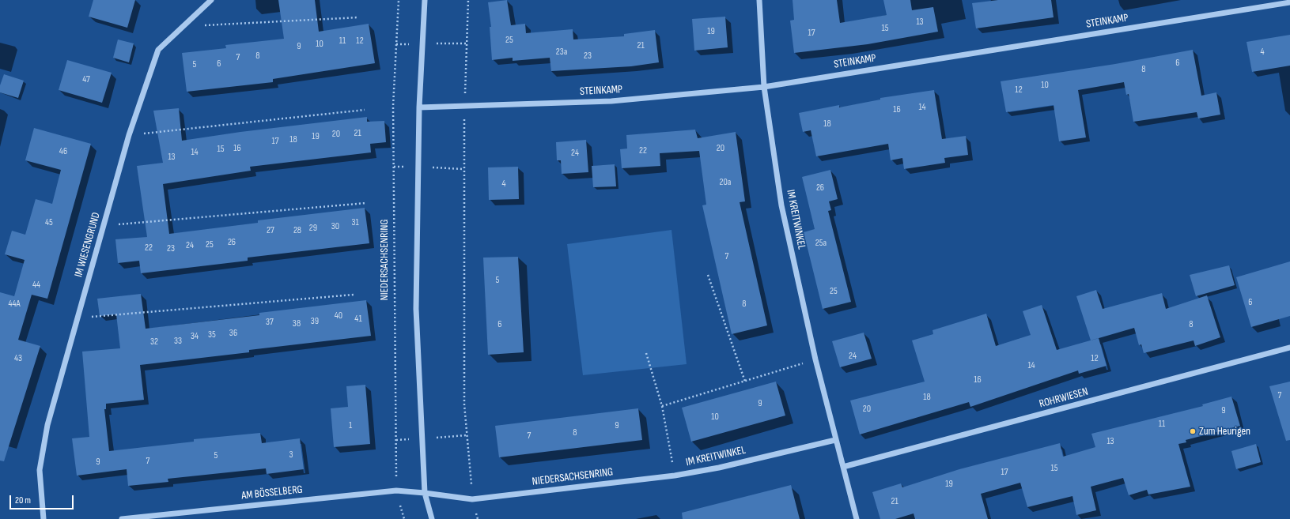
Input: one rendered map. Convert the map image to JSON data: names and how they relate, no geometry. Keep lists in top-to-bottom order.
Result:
{
  "streets": {
    "street": [
      "STEINKAMP",
      "IM KREITWINKEL",
      "IM WIESENGRUND",
      "NIEDERSACHSENRING",
      "ROHRWIESEN",
      "AM BÖSSELBERG"
    ]
  },
  "crossings": [
    ["STEINKAMP", "IM KREITWINKEL"],
    ["IM KREITWINKEL", "NIEDERSACHSENRING"],
    ["IM KREITWINKEL", "ROHRWIESEN"],
    ["NIEDERSACHSENRING", "AM BÖSSELBERG"]
  ],
  "places": ["Zum Heurigen"],
  "house_numbers": [
    "13",
    "15",
    "19",
    "17",
    "25",
    "11",
    "12",
    "10",
    "21",
    "9",
    "23a",
    "4",
    "8",
    "23",
    "7",
    "6",
    "6",
    "5",
    "8",
    "47",
    "10",
    "12",
    "14",
    "16",
    "18",
    "21",
    "20",
    "19",
    "18",
    "17",
    "16",
    "20",
    "15",
    "22",
    "46",
    "14",
    "24",
    "13",
    "20a",
    "4",
    "26",
    "45",
    "31",
    "30",
    "29",
    "27",
    "28",
    "26",
    "25a",
    "25",
    "24",
    "22",
    "23",
    "7",
    "5",
    "44",
    "25",
    "6",
    "44A",
    "8",
    "40",
    "41",
    "39",
    "37",
    "38",
    "6",
    "8",
    "36",
    "35",
    "34",
    "33",
    "32",
    "24",
    "43",
    "12",
    "14",
    "16",
    "7",
    "18",
    "9",
    "20",
    "9",
    "10",
    "11",
    "1",
    "9",
    "8",
    "7",
    "13",
    "3",
    "5",
    "7",
    "9",
    "15",
    "17",
    "19",
    "21"
  ],
  "scale_bar": "20 m"
}
